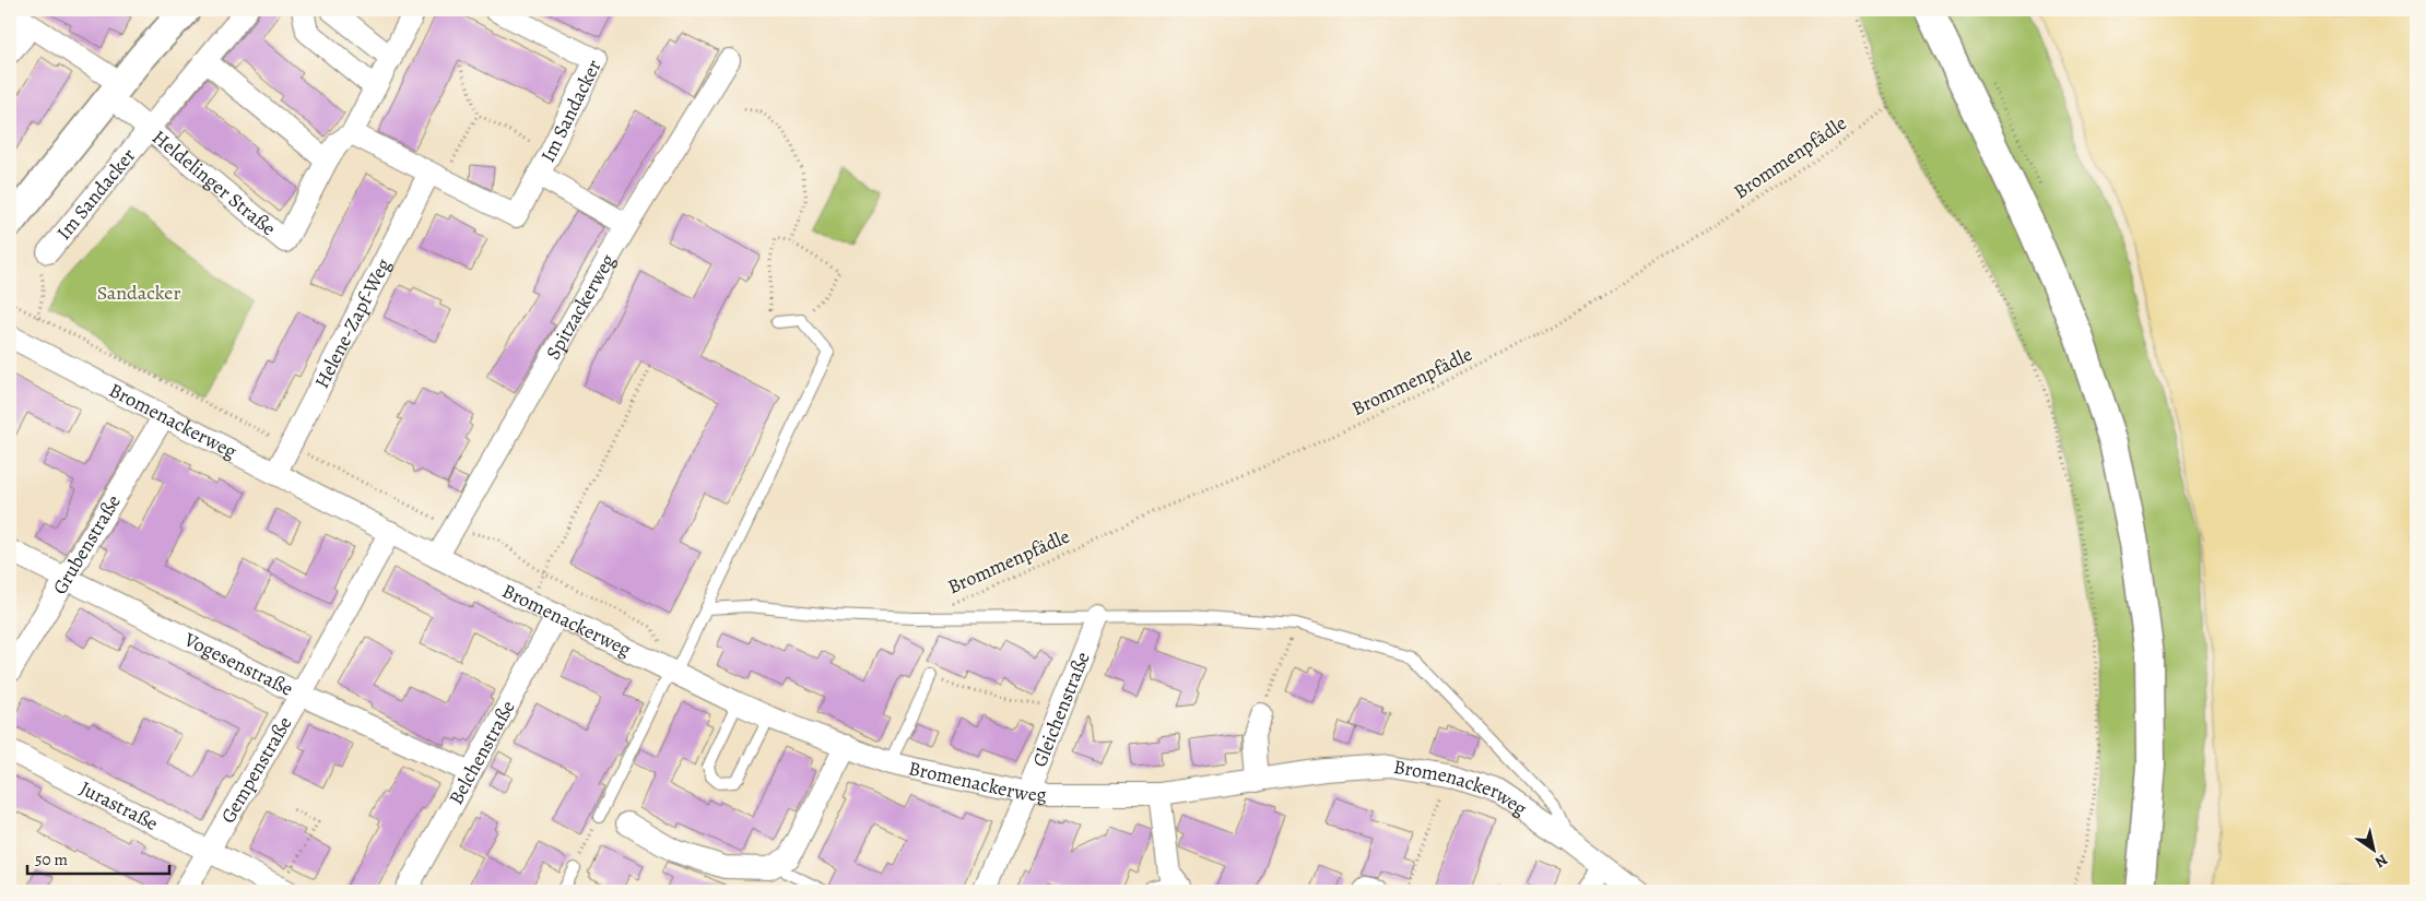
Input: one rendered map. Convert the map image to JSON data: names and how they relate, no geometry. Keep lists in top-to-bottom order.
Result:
{
  "streets": {
    "street": [
      "Im Sandacker",
      "Heldelinger Straße",
      "Spitzackerweg",
      "Helene-Zapf-Weg",
      "Bromenackerweg",
      "Grubenstraße",
      "Vogesenstraße",
      "Gleichenstraße",
      "Belchenstraße",
      "Gempenstraße",
      "Jurastraße"
    ],
    "path": ["Brommenpfädle"]
  },
  "crossings": [
    ["Im Sandacker", "Heldelinger Straße"],
    ["Im Sandacker", "Spitzackerweg"],
    ["Im Sandacker", "Helene-Zapf-Weg"],
    ["Spitzackerweg", "Bromenackerweg"],
    ["Helene-Zapf-Weg", "Bromenackerweg"],
    ["Bromenackerweg", "Grubenstraße"],
    ["Bromenackerweg", "Gleichenstraße"],
    ["Bromenackerweg", "Belchenstraße"],
    ["Bromenackerweg", "Gempenstraße"],
    ["Grubenstraße", "Vogesenstraße"],
    ["Vogesenstraße", "Belchenstraße"],
    ["Vogesenstraße", "Gempenstraße"],
    ["Gempenstraße", "Jurastraße"]
  ],
  "parks": ["Sandacker"],
  "scale_bar": "50 m",
  "north": "bottom right"
}
